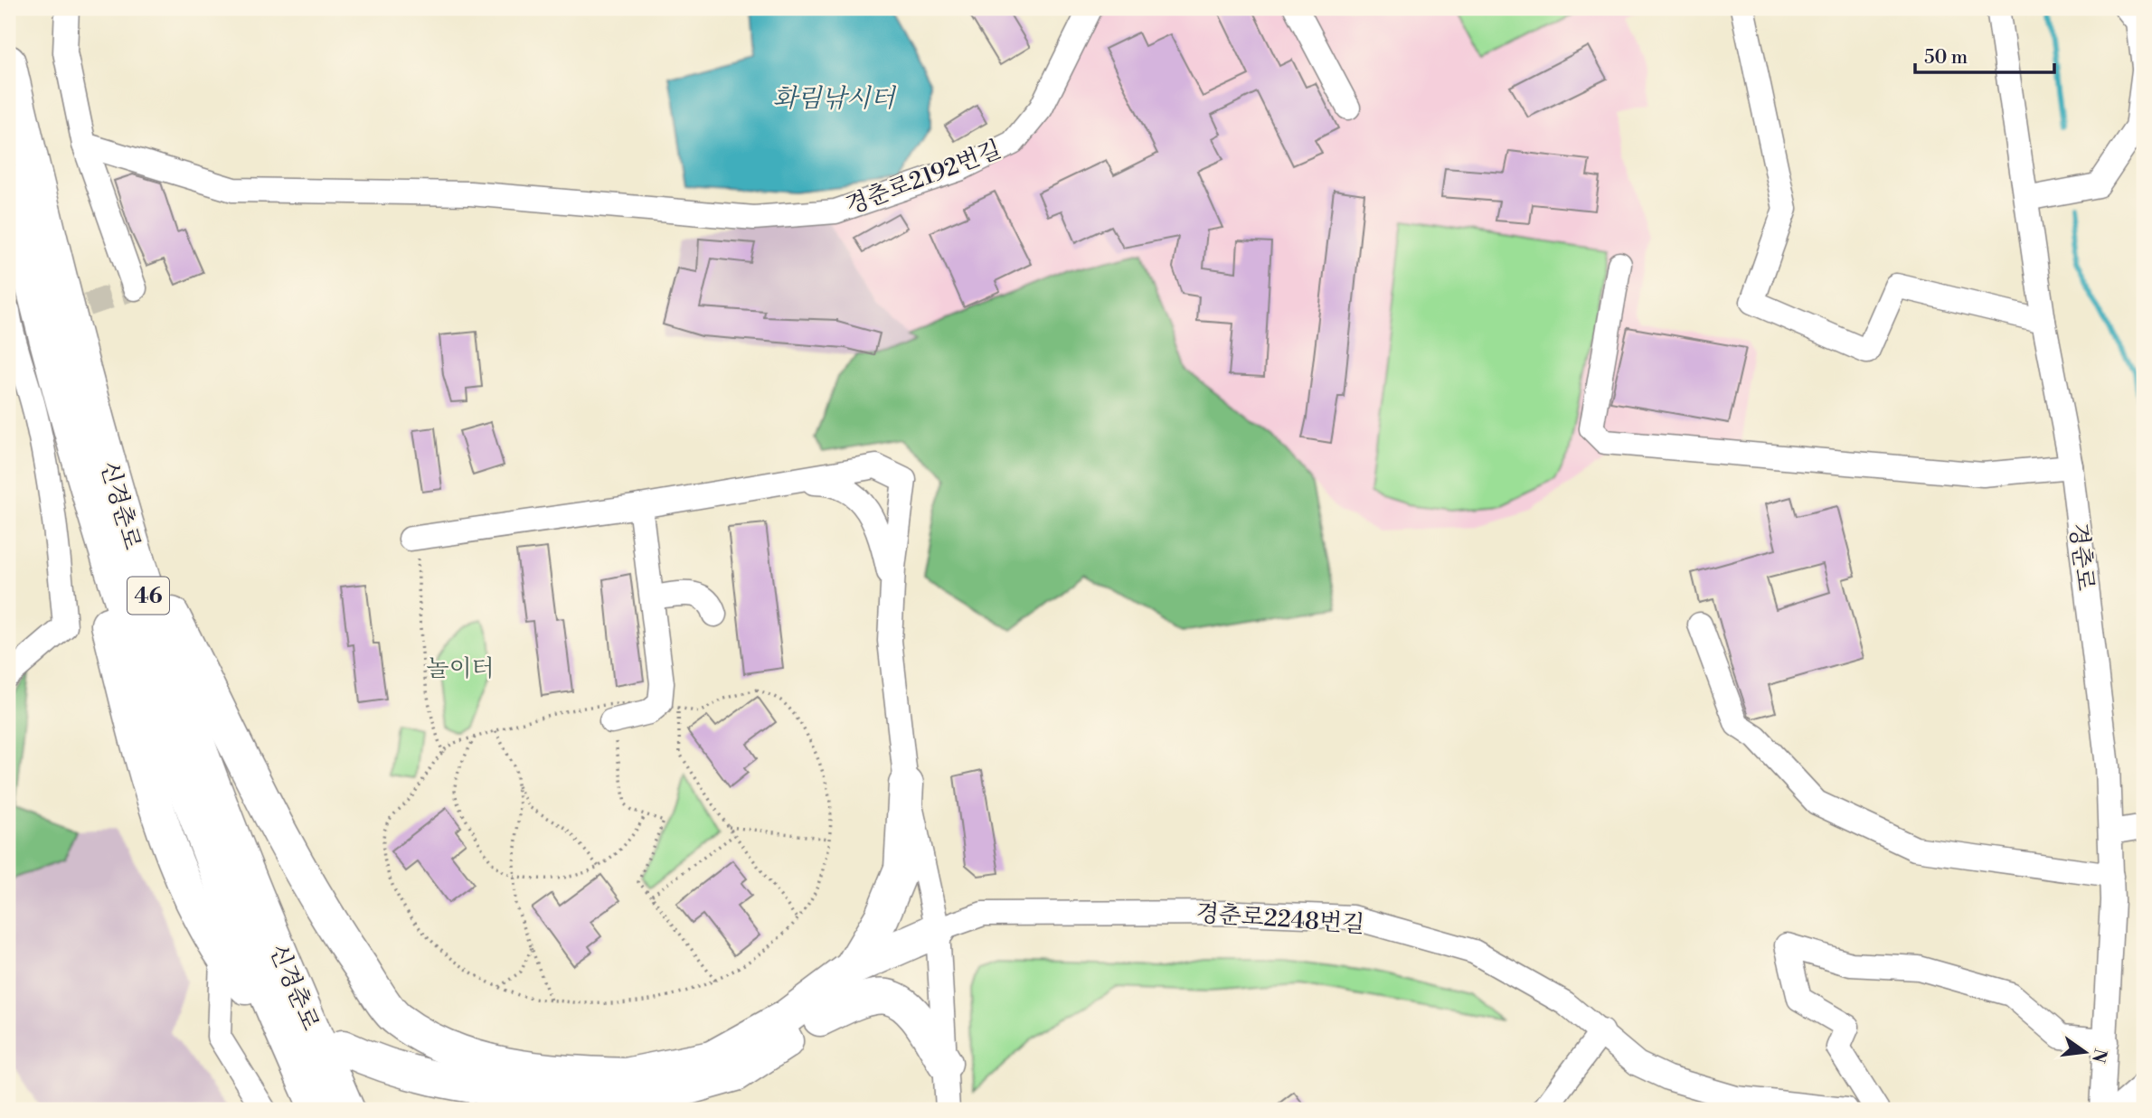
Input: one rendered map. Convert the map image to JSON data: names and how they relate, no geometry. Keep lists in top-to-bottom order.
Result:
{
  "streets": {
    "highway": ["신경춘로", "46"],
    "street": ["경춘로2192번길", "경춘로", "경춘로2248번길"]
  },
  "water": ["화림낚시터"],
  "parks": ["놀이터"],
  "scale_bar": "50 m",
  "north": "right"
}
